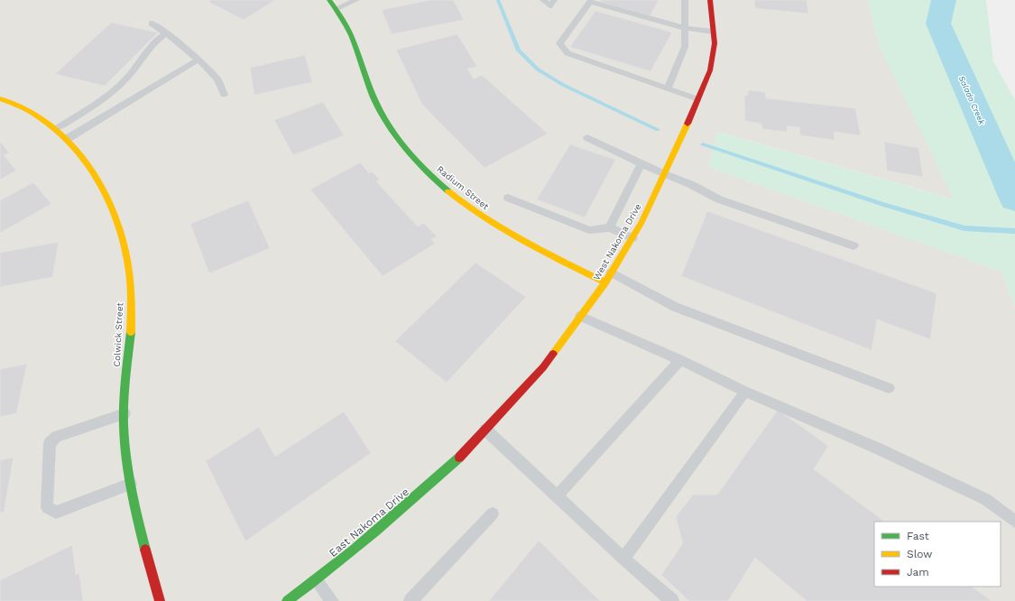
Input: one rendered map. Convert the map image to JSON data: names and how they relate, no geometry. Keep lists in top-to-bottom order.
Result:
{
  "streets": {
    "street": [
      "Radium Street",
      "West Nakoma Drive",
      "Colwick Street",
      "East Nakoma Drive"
    ]
  },
  "crossings": [
    ["Radium Street", "West Nakoma Drive"],
    ["West Nakoma Drive", "East Nakoma Drive"]
  ],
  "water": ["Salado Creek"],
  "legend": ["Fast", "Slow", "Jam"]
}
